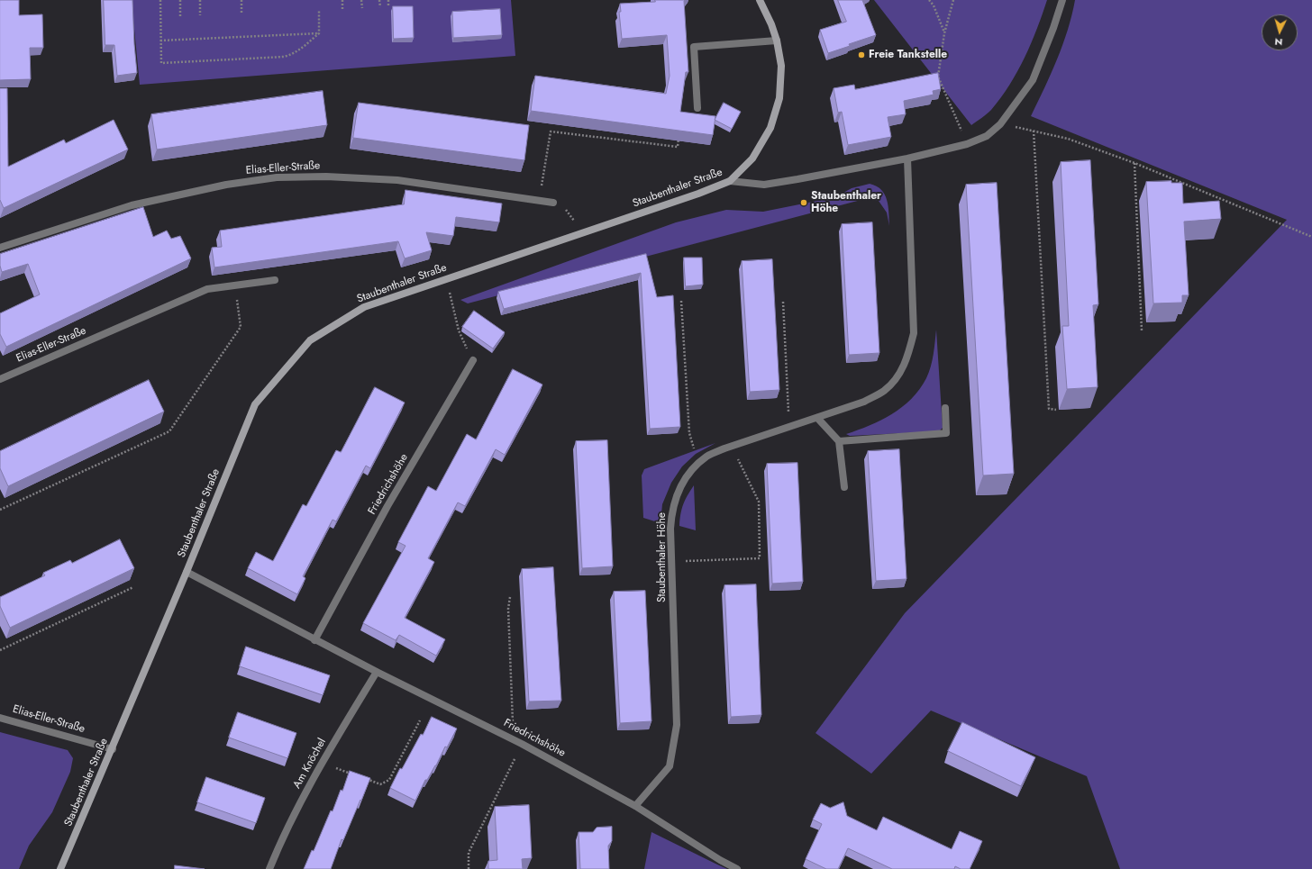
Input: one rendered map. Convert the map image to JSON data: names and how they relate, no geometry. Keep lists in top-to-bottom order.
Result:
{
  "streets": {
    "main road": ["Staubenthaler Straße"],
    "street": [
      "Elias-Eller-Straße",
      "Friedrichshöhe",
      "Staubenthaler Höhe",
      "Am Knöchel"
    ]
  },
  "crossings": [
    ["Elias-Eller-Straße", "Staubenthaler Straße"],
    ["Staubenthaler Straße", "Friedrichshöhe"],
    ["Friedrichshöhe", "Staubenthaler Höhe"],
    ["Friedrichshöhe", "Am Knöchel"]
  ],
  "places": ["Freie Tankstelle", "Staubenthaler Höhe"],
  "north": "bottom"
}
